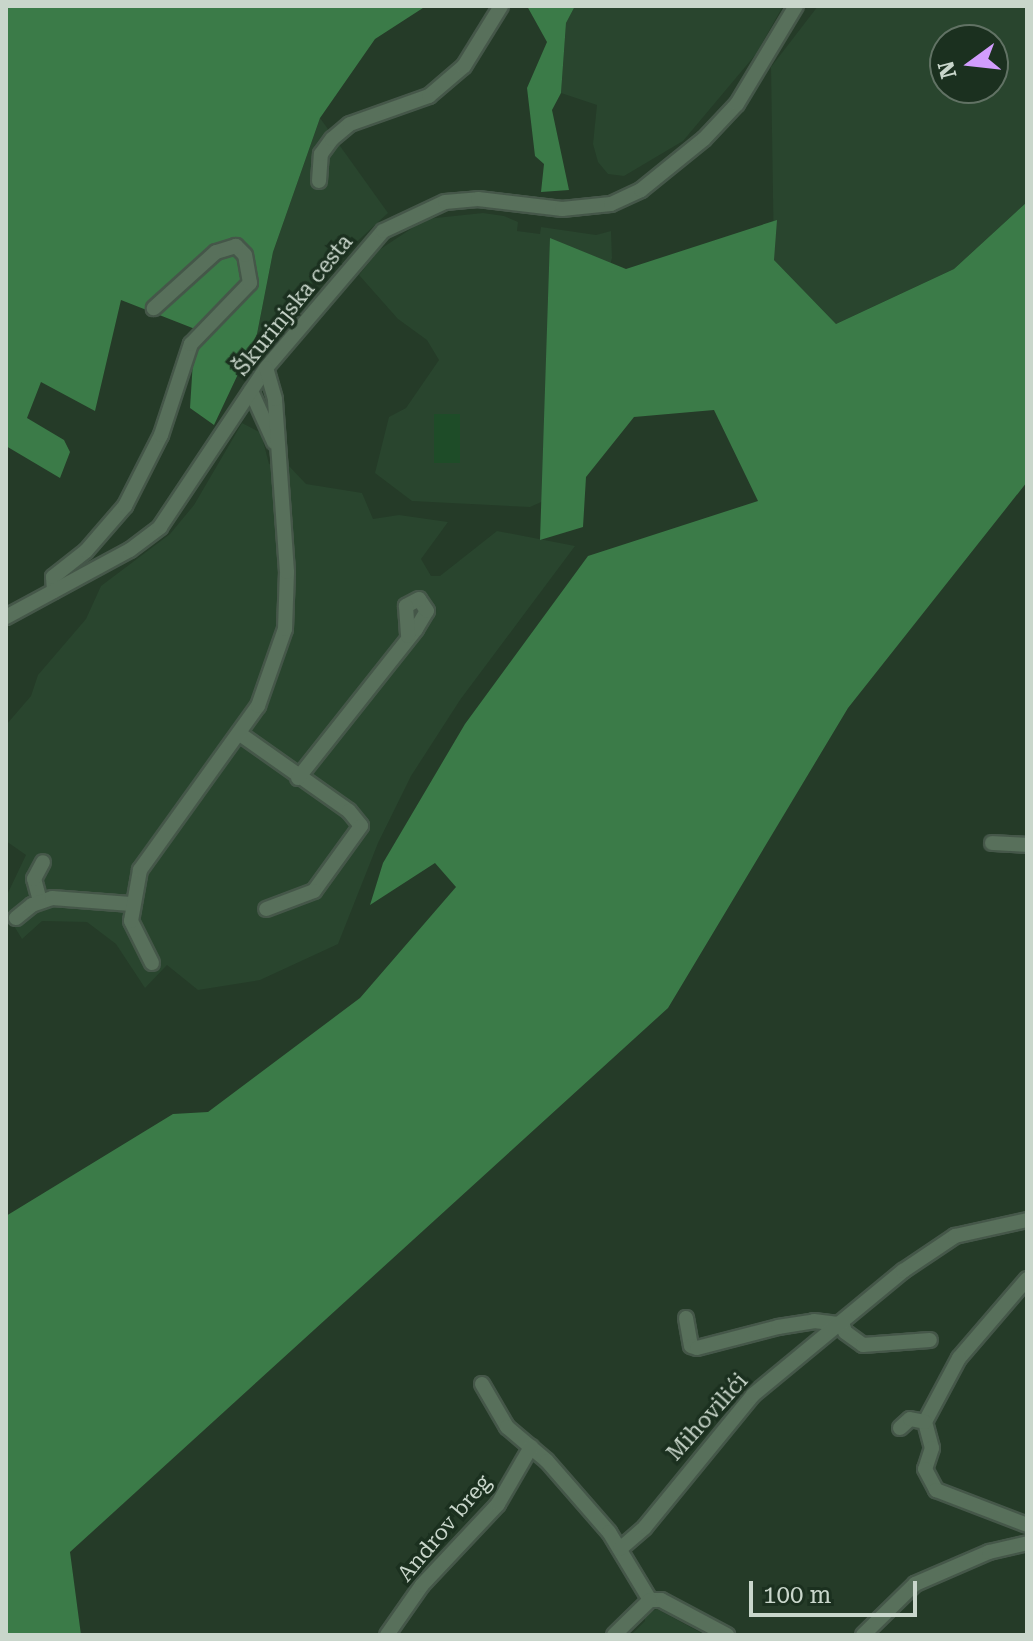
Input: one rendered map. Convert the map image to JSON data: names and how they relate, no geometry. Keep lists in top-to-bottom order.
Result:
{
  "streets": {
    "street": ["Škurinjska cesta", "Mihovilići", "Androv breg"]
  },
  "scale_bar": "100 m",
  "north": "left"
}
